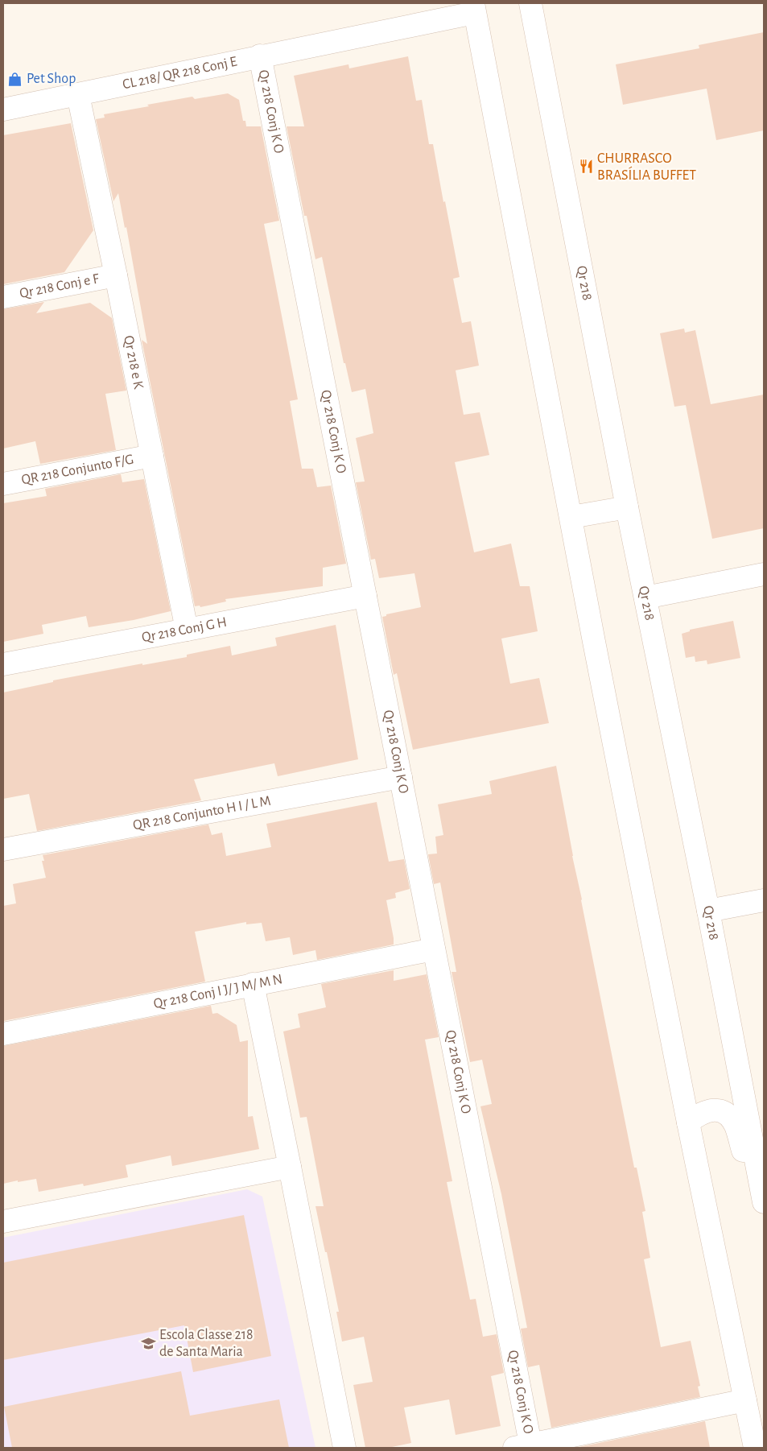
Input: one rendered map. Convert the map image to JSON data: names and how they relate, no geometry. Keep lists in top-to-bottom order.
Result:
{
  "streets": {
    "street": [
      "CL 218/ QR 218 Conj E",
      "Qr 218 Conj K O",
      "Qr 218",
      "Qr 218 Conj e F",
      "Qr 218 e K",
      "QR 218 Conjunto F/G",
      "Qr 218 Conj G H",
      "QR 218 Conjunto H I / L M",
      "Qr 218 Conj I J/ J M/ M N"
    ]
  },
  "crossings": [
    ["CL 218/ QR 218 Conj E", "Qr 218 Conj K O"],
    ["CL 218/ QR 218 Conj E", "Qr 218 e K"],
    ["Qr 218 Conj K O", "Qr 218 Conj G H"],
    ["Qr 218 Conj K O", "QR 218 Conjunto H I / L M"],
    ["Qr 218 Conj K O", "Qr 218 Conj I J/ J M/ M N"],
    ["Qr 218 Conj e F", "Qr 218 e K"],
    ["Qr 218 e K", "QR 218 Conjunto F/G"],
    ["Qr 218 e K", "Qr 218 Conj G H"]
  ],
  "places": {
    "shop": ["Pet Shop"],
    "restaurant": ["CHURRASCO BRASÍLIA BUFFET"],
    "school or university": ["Escola Classe 218 de Santa Maria"]
  }
}
